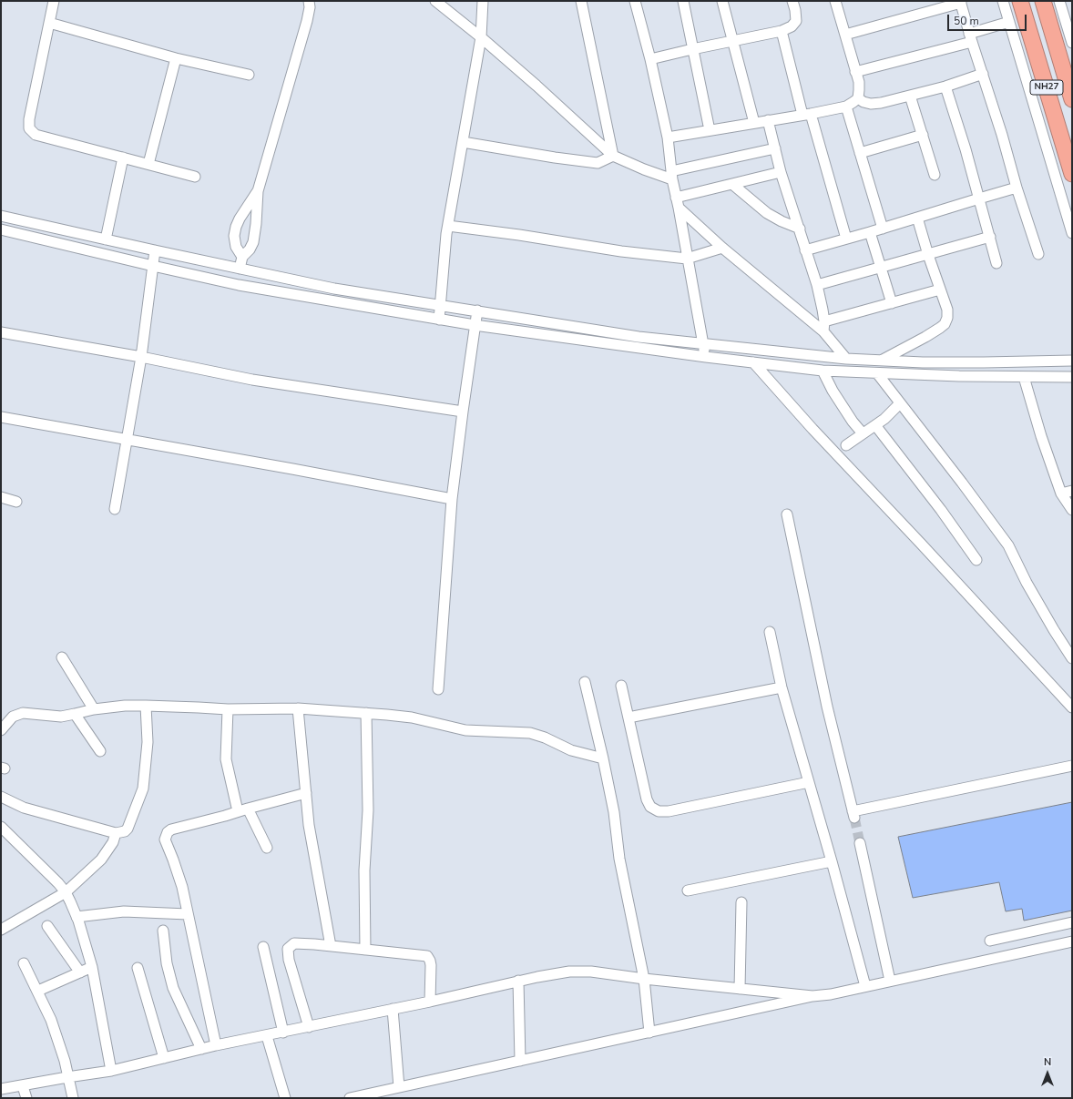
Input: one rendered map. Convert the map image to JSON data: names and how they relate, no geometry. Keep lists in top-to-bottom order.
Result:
{
  "streets": {
    "highway": ["NH27"]
  },
  "scale_bar": "50 m",
  "north": "top"
}
